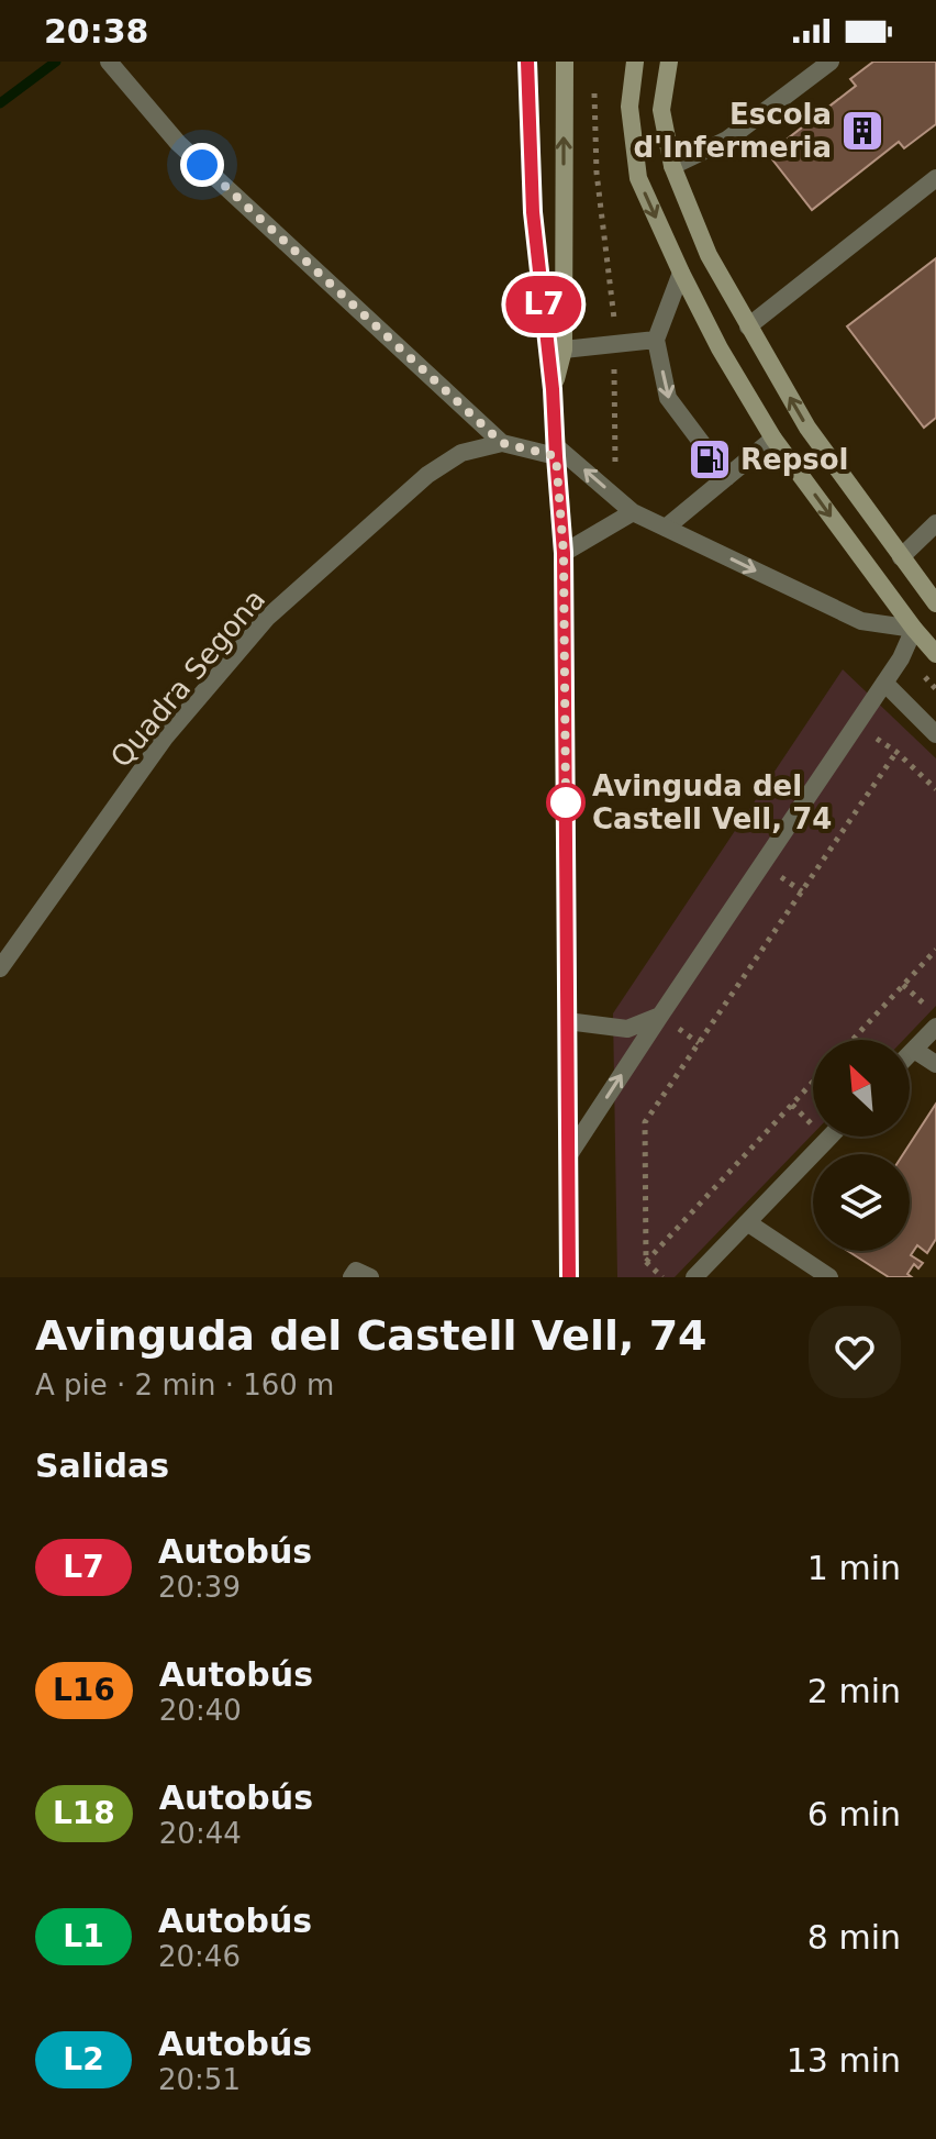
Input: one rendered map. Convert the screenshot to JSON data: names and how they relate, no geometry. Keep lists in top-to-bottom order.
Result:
{
  "streets": {
    "street": ["Quadra Segona"]
  },
  "places": {
    "building": ["Escola d'Infermeria"],
    "fuel station": ["Repsol"],
    "other": ["Avinguda del Castell Vell, 74"]
  },
  "lines": ["bus line L7"],
  "north": "top left",
  "page": {
    "status": "20:38",
    "on_map": "L7",
    "heading": [
      ["Avinguda del Castell Vell, 74", "A pie · 2 min · 160 m"],
      "Salidas"
    ],
    "list": [
      {
        "mark": "L7",
        "name": "Autobús",
        "note": "20:39",
        "value": "1 min"
      },
      {
        "mark": "L16",
        "name": "Autobús",
        "note": "20:40",
        "value": "2 min"
      },
      {
        "mark": "L18",
        "name": "Autobús",
        "note": "20:44",
        "value": "6 min"
      },
      {
        "mark": "L1",
        "name": "Autobús",
        "note": "20:46",
        "value": "8 min"
      },
      {
        "mark": "L2",
        "name": "Autobús",
        "note": "20:51",
        "value": "13 min"
      }
    ]
  }
}
